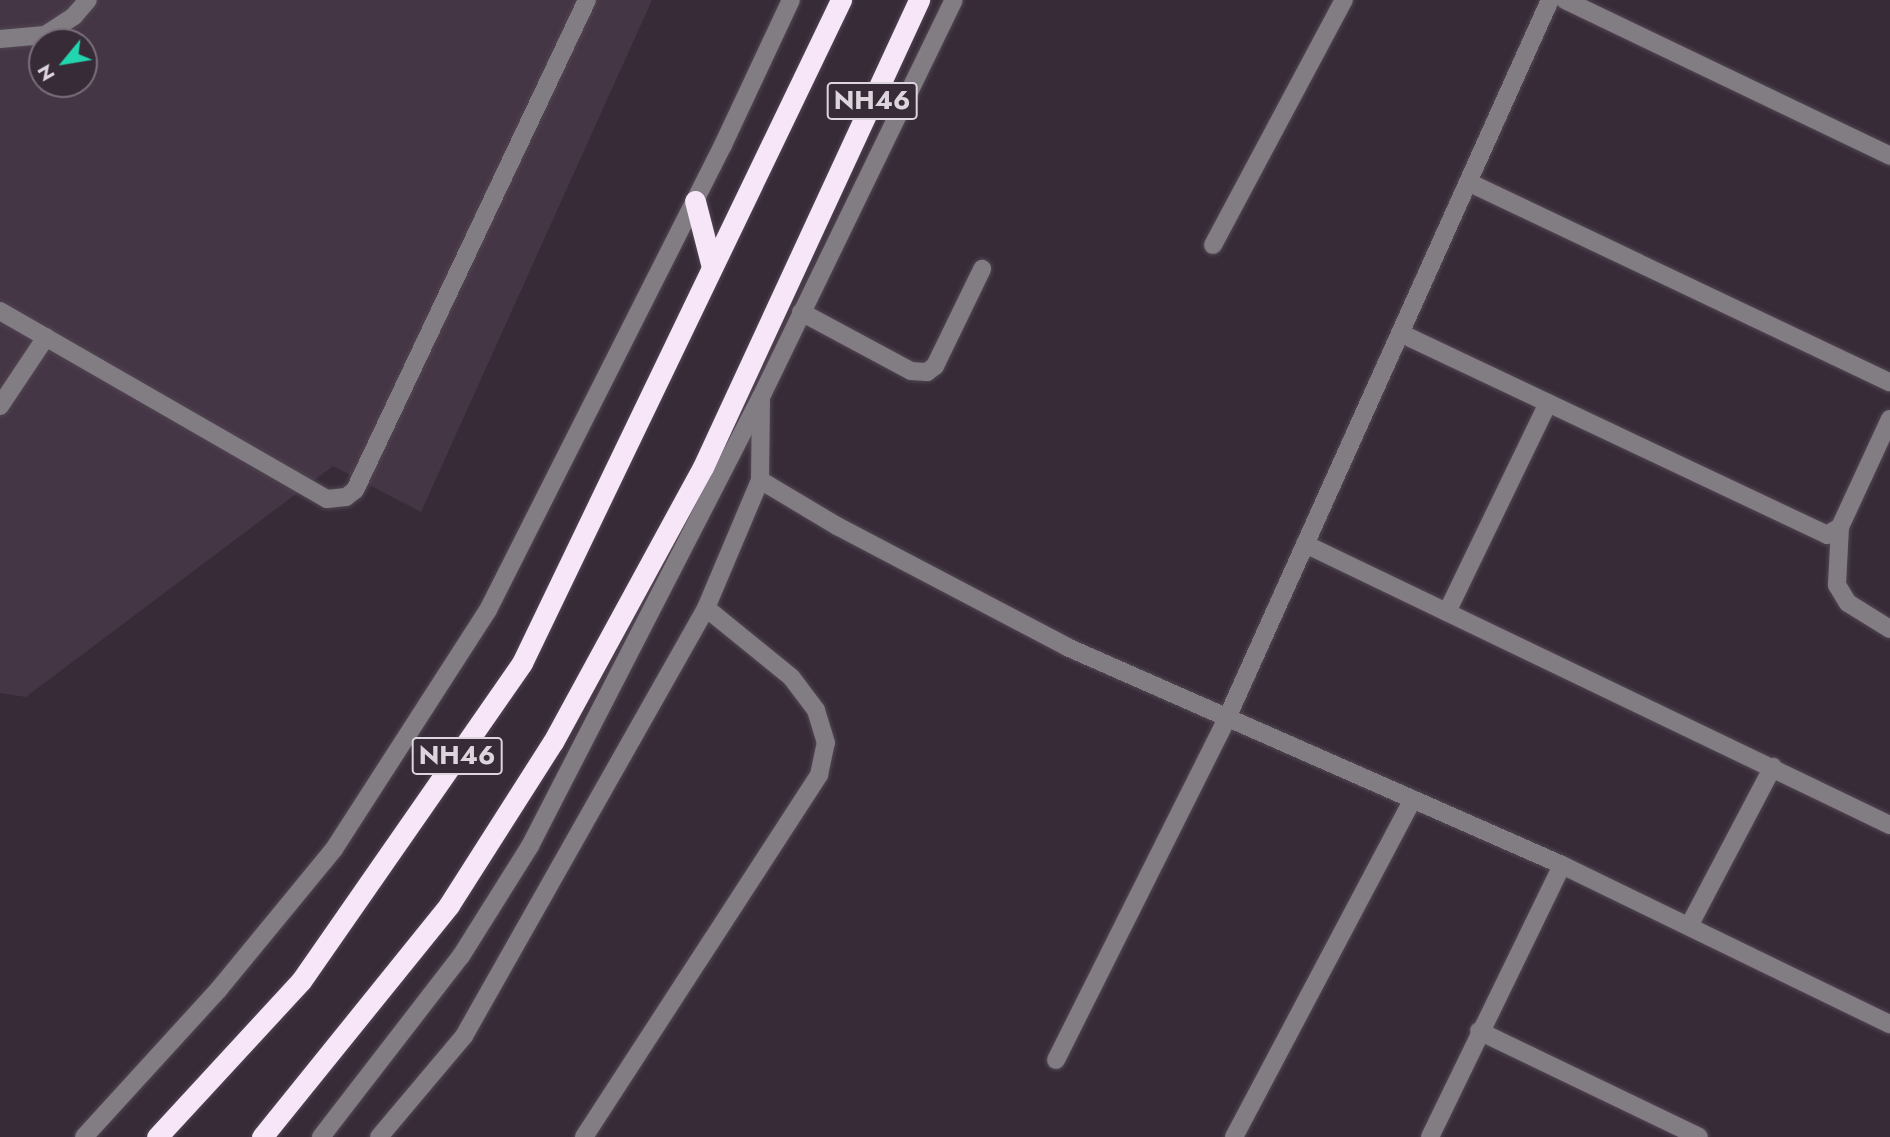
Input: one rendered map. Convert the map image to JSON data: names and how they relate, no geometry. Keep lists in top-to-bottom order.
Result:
{
  "streets": {
    "highway": ["NH46"]
  },
  "north": "bottom left"
}
